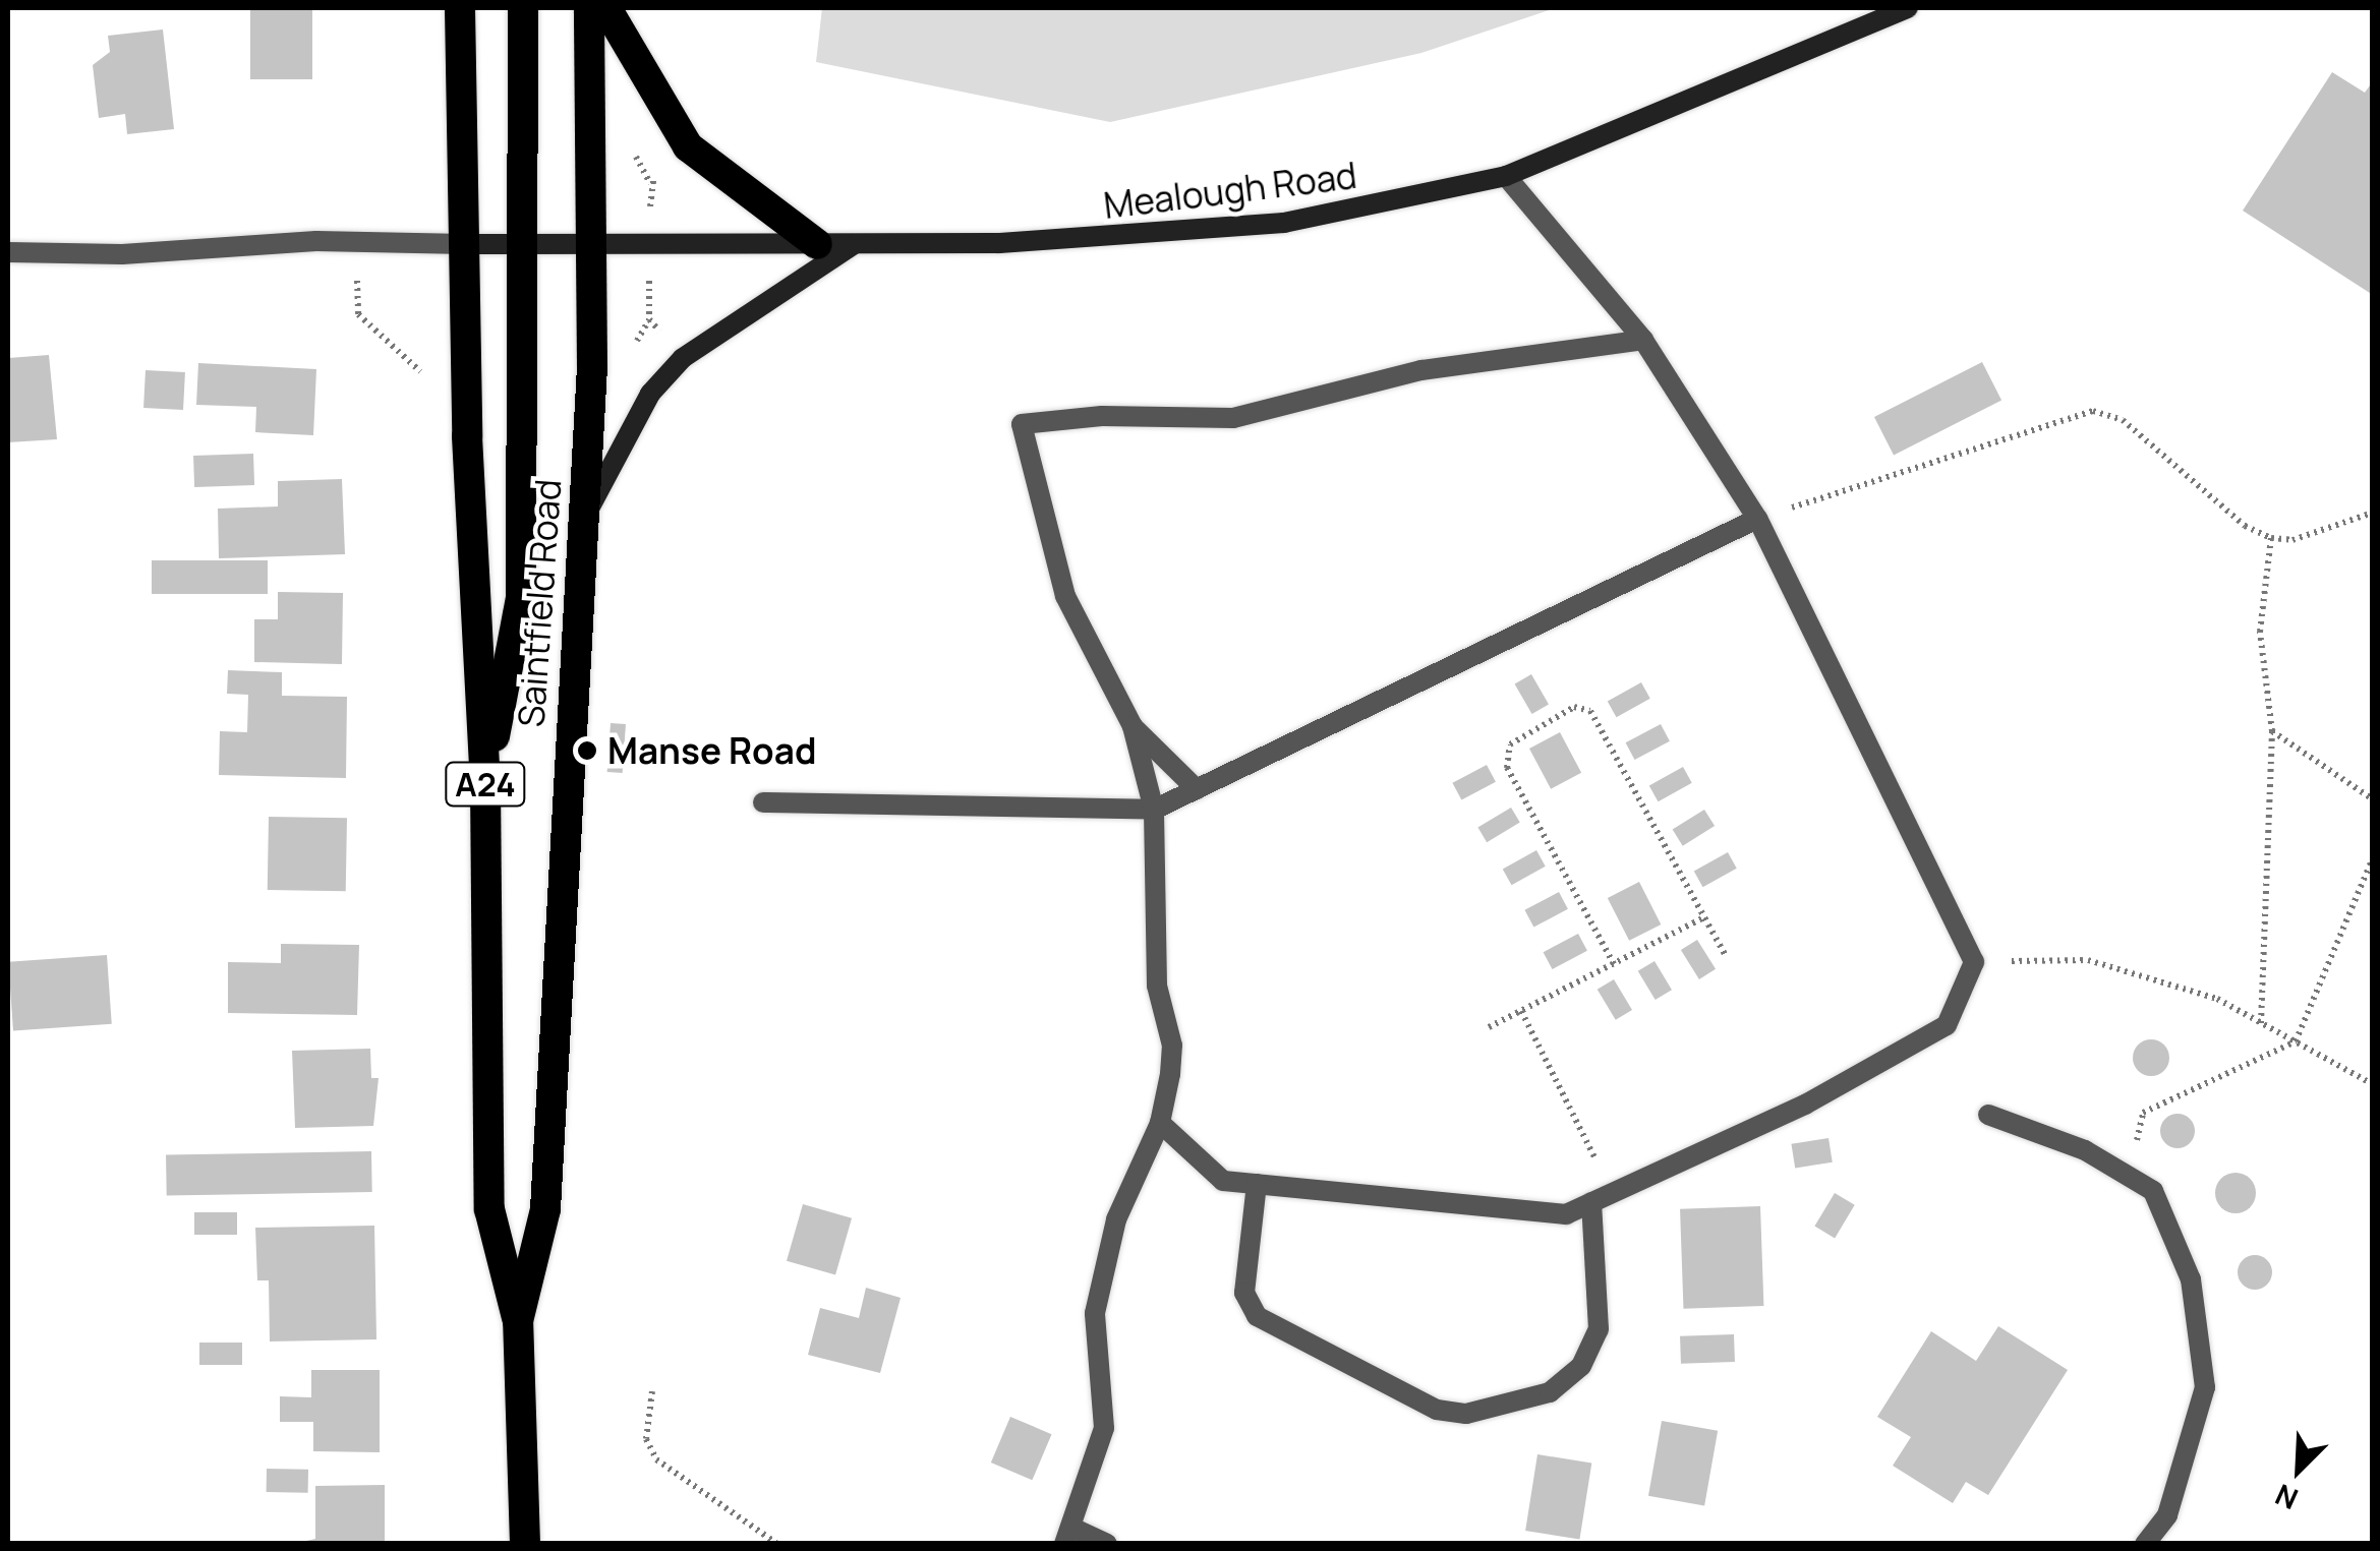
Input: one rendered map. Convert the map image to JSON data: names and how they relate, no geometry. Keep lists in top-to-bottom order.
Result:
{
  "streets": {
    "highway": ["Saintfield Road", "A24"],
    "street": ["Mealough Road"]
  },
  "crossings": [
    ["Mealough Road", "Saintfield Road"]
  ],
  "places": ["Manse Road"],
  "north": "bottom left"
}
